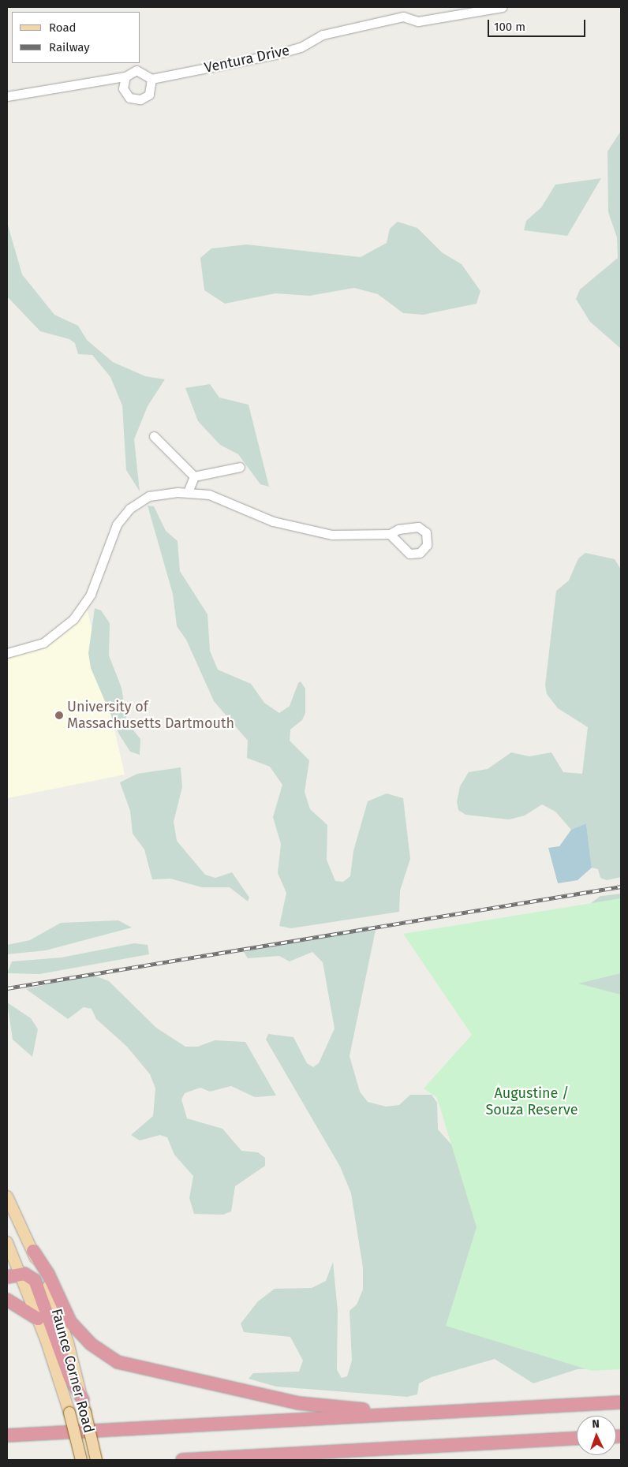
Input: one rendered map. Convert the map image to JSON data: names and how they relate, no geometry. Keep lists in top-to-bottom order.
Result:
{
  "streets": {
    "main road": ["Faunce Corner Road"],
    "street": ["Ventura Drive"]
  },
  "parks": ["Augustine / Souza Reserve"],
  "places": ["University of Massachusetts Dartmouth"],
  "legend": ["Road", "Railway"],
  "scale_bar": "100 m",
  "north": "top"
}
